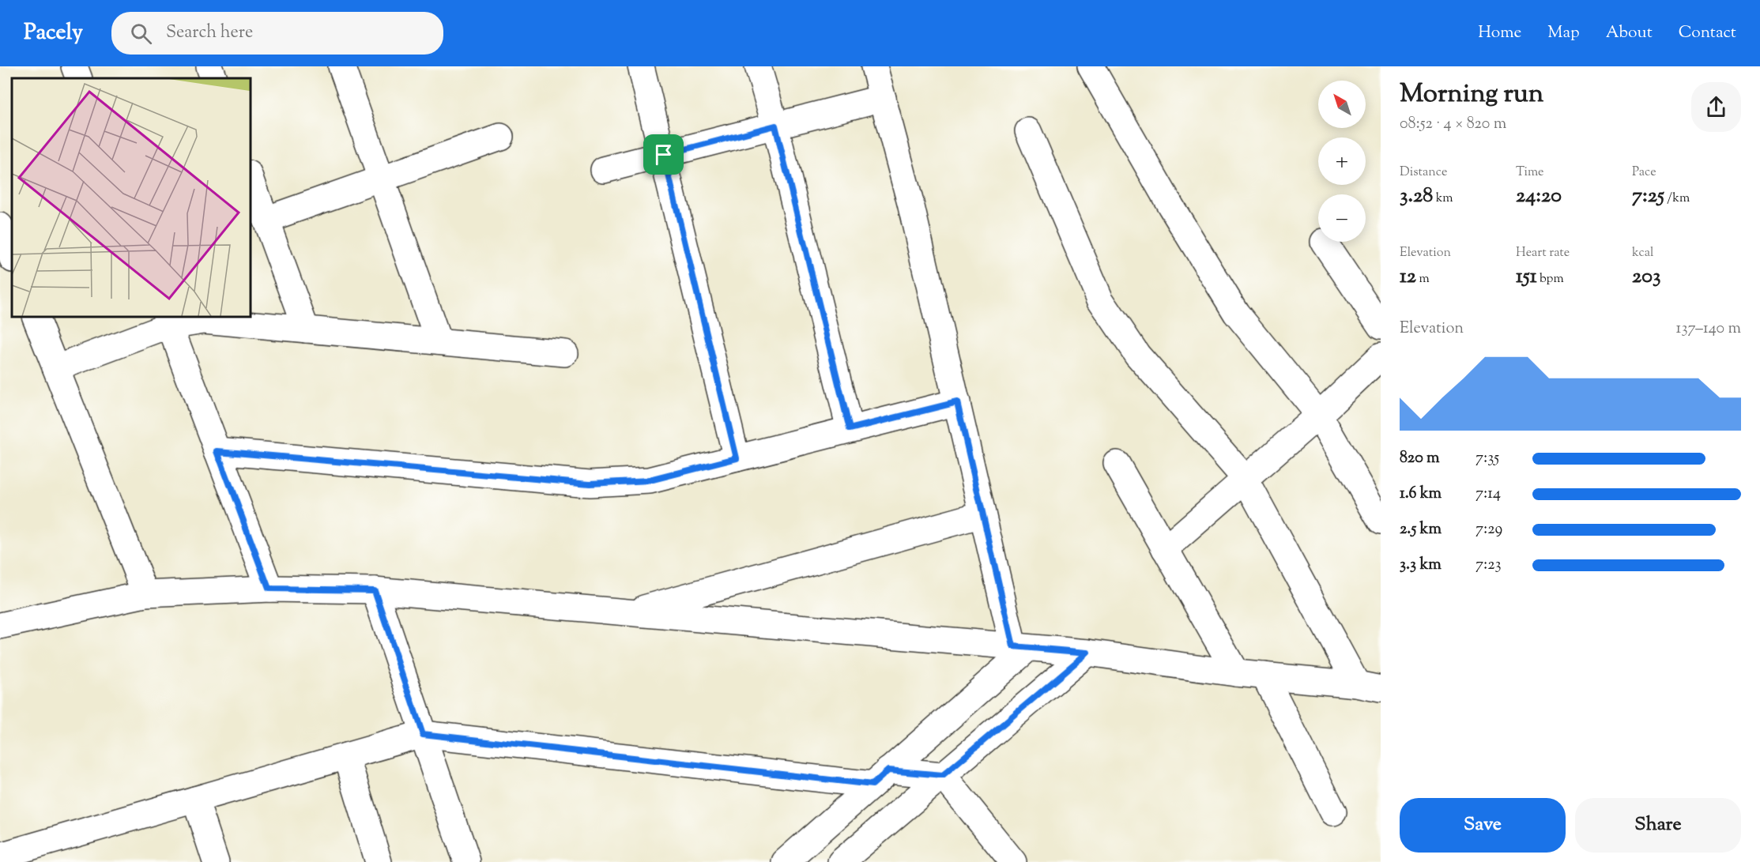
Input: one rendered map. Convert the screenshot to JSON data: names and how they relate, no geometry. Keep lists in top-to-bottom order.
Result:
{
  "north": "top left",
  "page": {
    "header": "Pacely",
    "search": "Search here",
    "nav": [
      "Home",
      "Map",
      "About",
      "Contact"
    ],
    "heading": ["Morning run", "08:52 · 4 × 820 m"],
    "map_buttons": ["+", "−"],
    "stats": [
      ["Distance", "3.28 km"],
      ["Time", "24:20"],
      ["Pace", "7:25 /km"],
      ["Elevation", "12 m"],
      ["Heart rate", "151 bpm"],
      ["kcal", "203"]
    ],
    "chart": ["Elevation", "137–140 m"],
    "list": [
      {
        "name": "820 m",
        "note": "7:35"
      },
      {
        "name": "1.6 km",
        "note": "7:14"
      },
      {
        "name": "2.5 km",
        "note": "7:29"
      },
      {
        "name": "3.3 km",
        "note": "7:23"
      }
    ],
    "buttons": ["Save", "Share"]
  }
}
